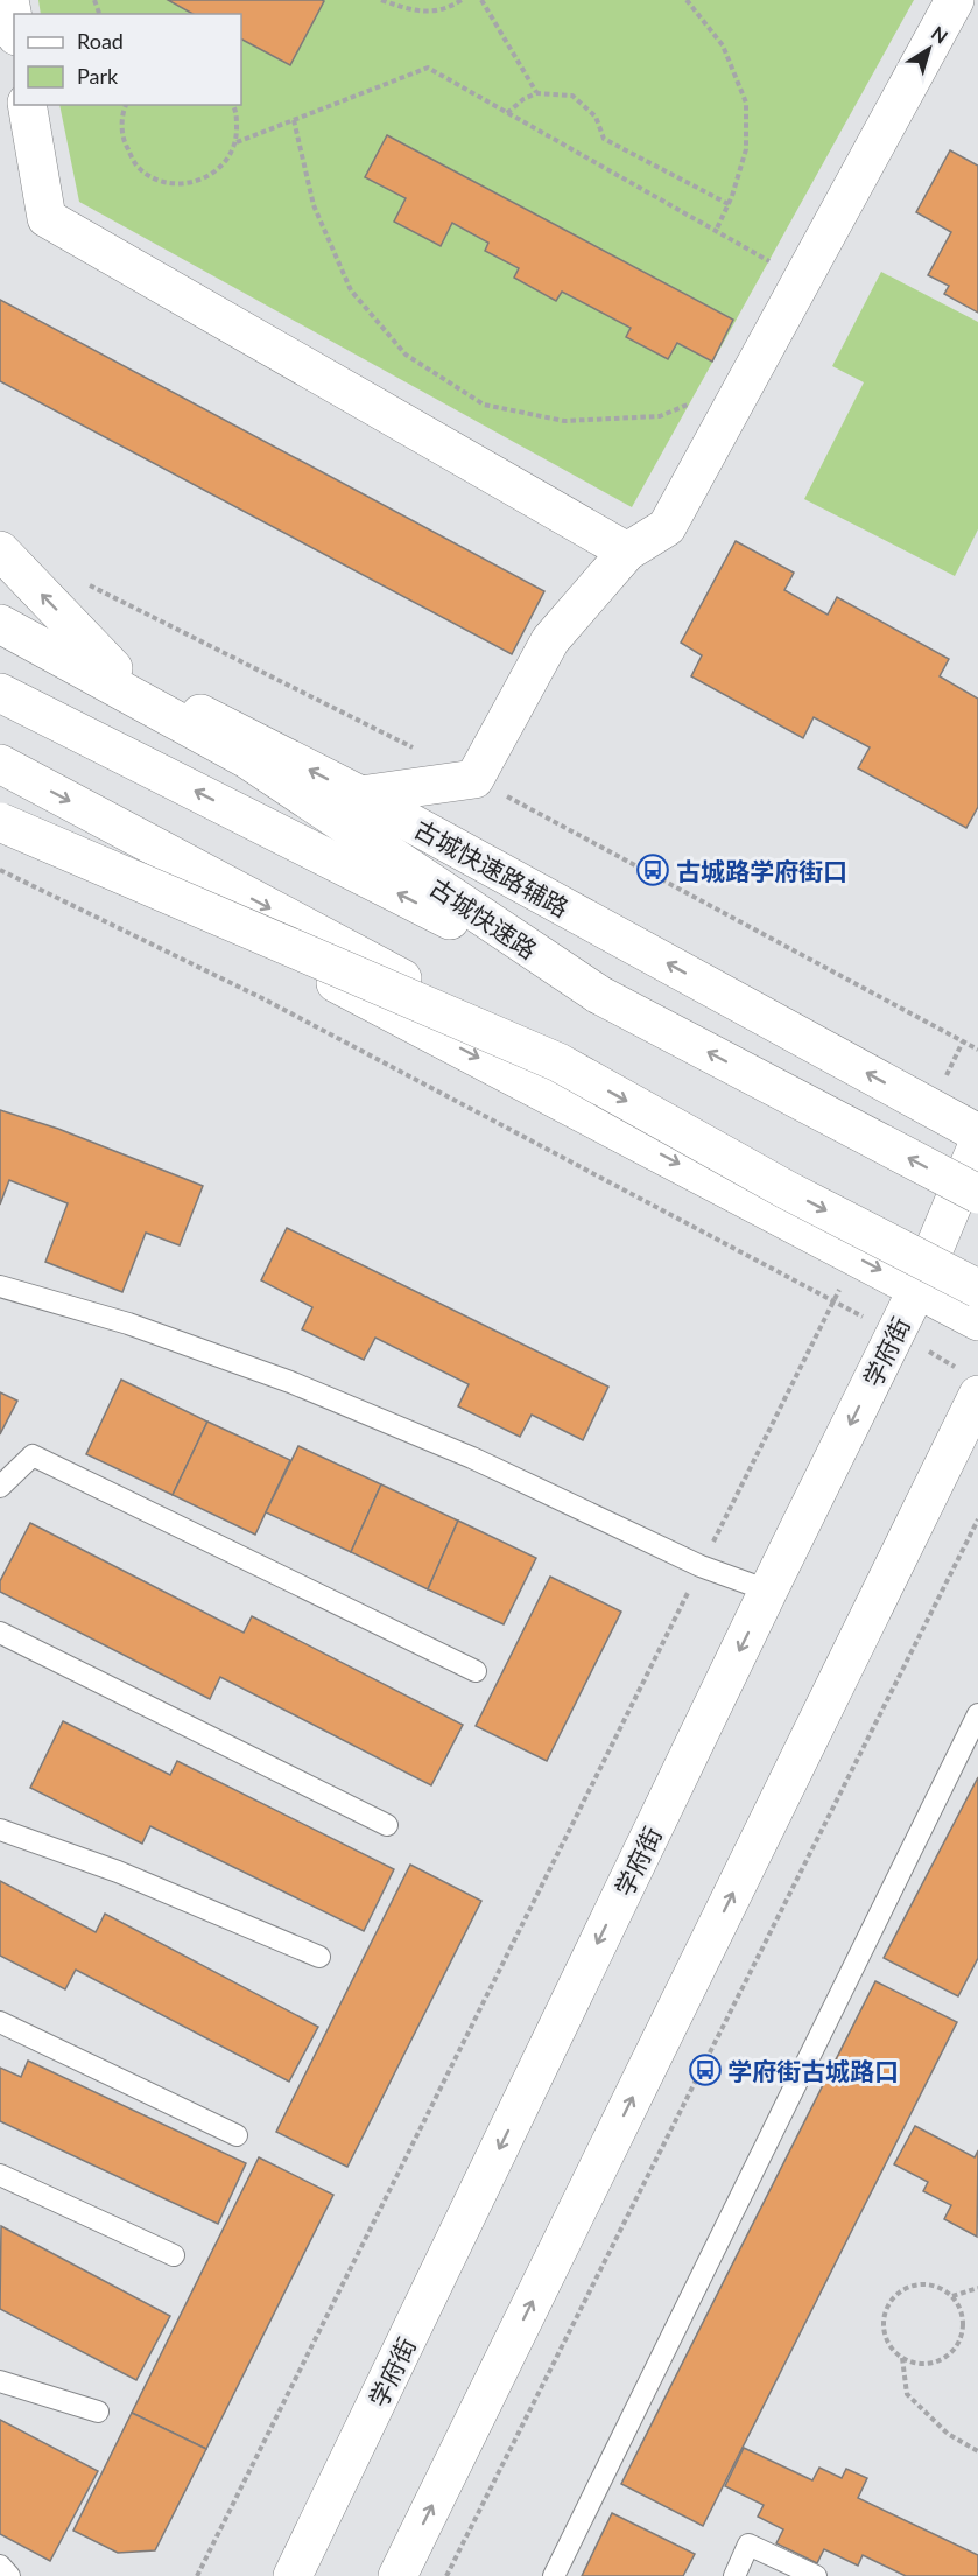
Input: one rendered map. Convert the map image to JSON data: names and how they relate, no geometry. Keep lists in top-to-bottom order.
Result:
{
  "streets": {
    "main road": ["古城快速路辅路", "古城快速路", "学府街"]
  },
  "places": {
    "bus stop": ["古城路学府街口", "学府街古城路口"]
  },
  "legend": ["Road", "Park"],
  "north": "top right"
}
